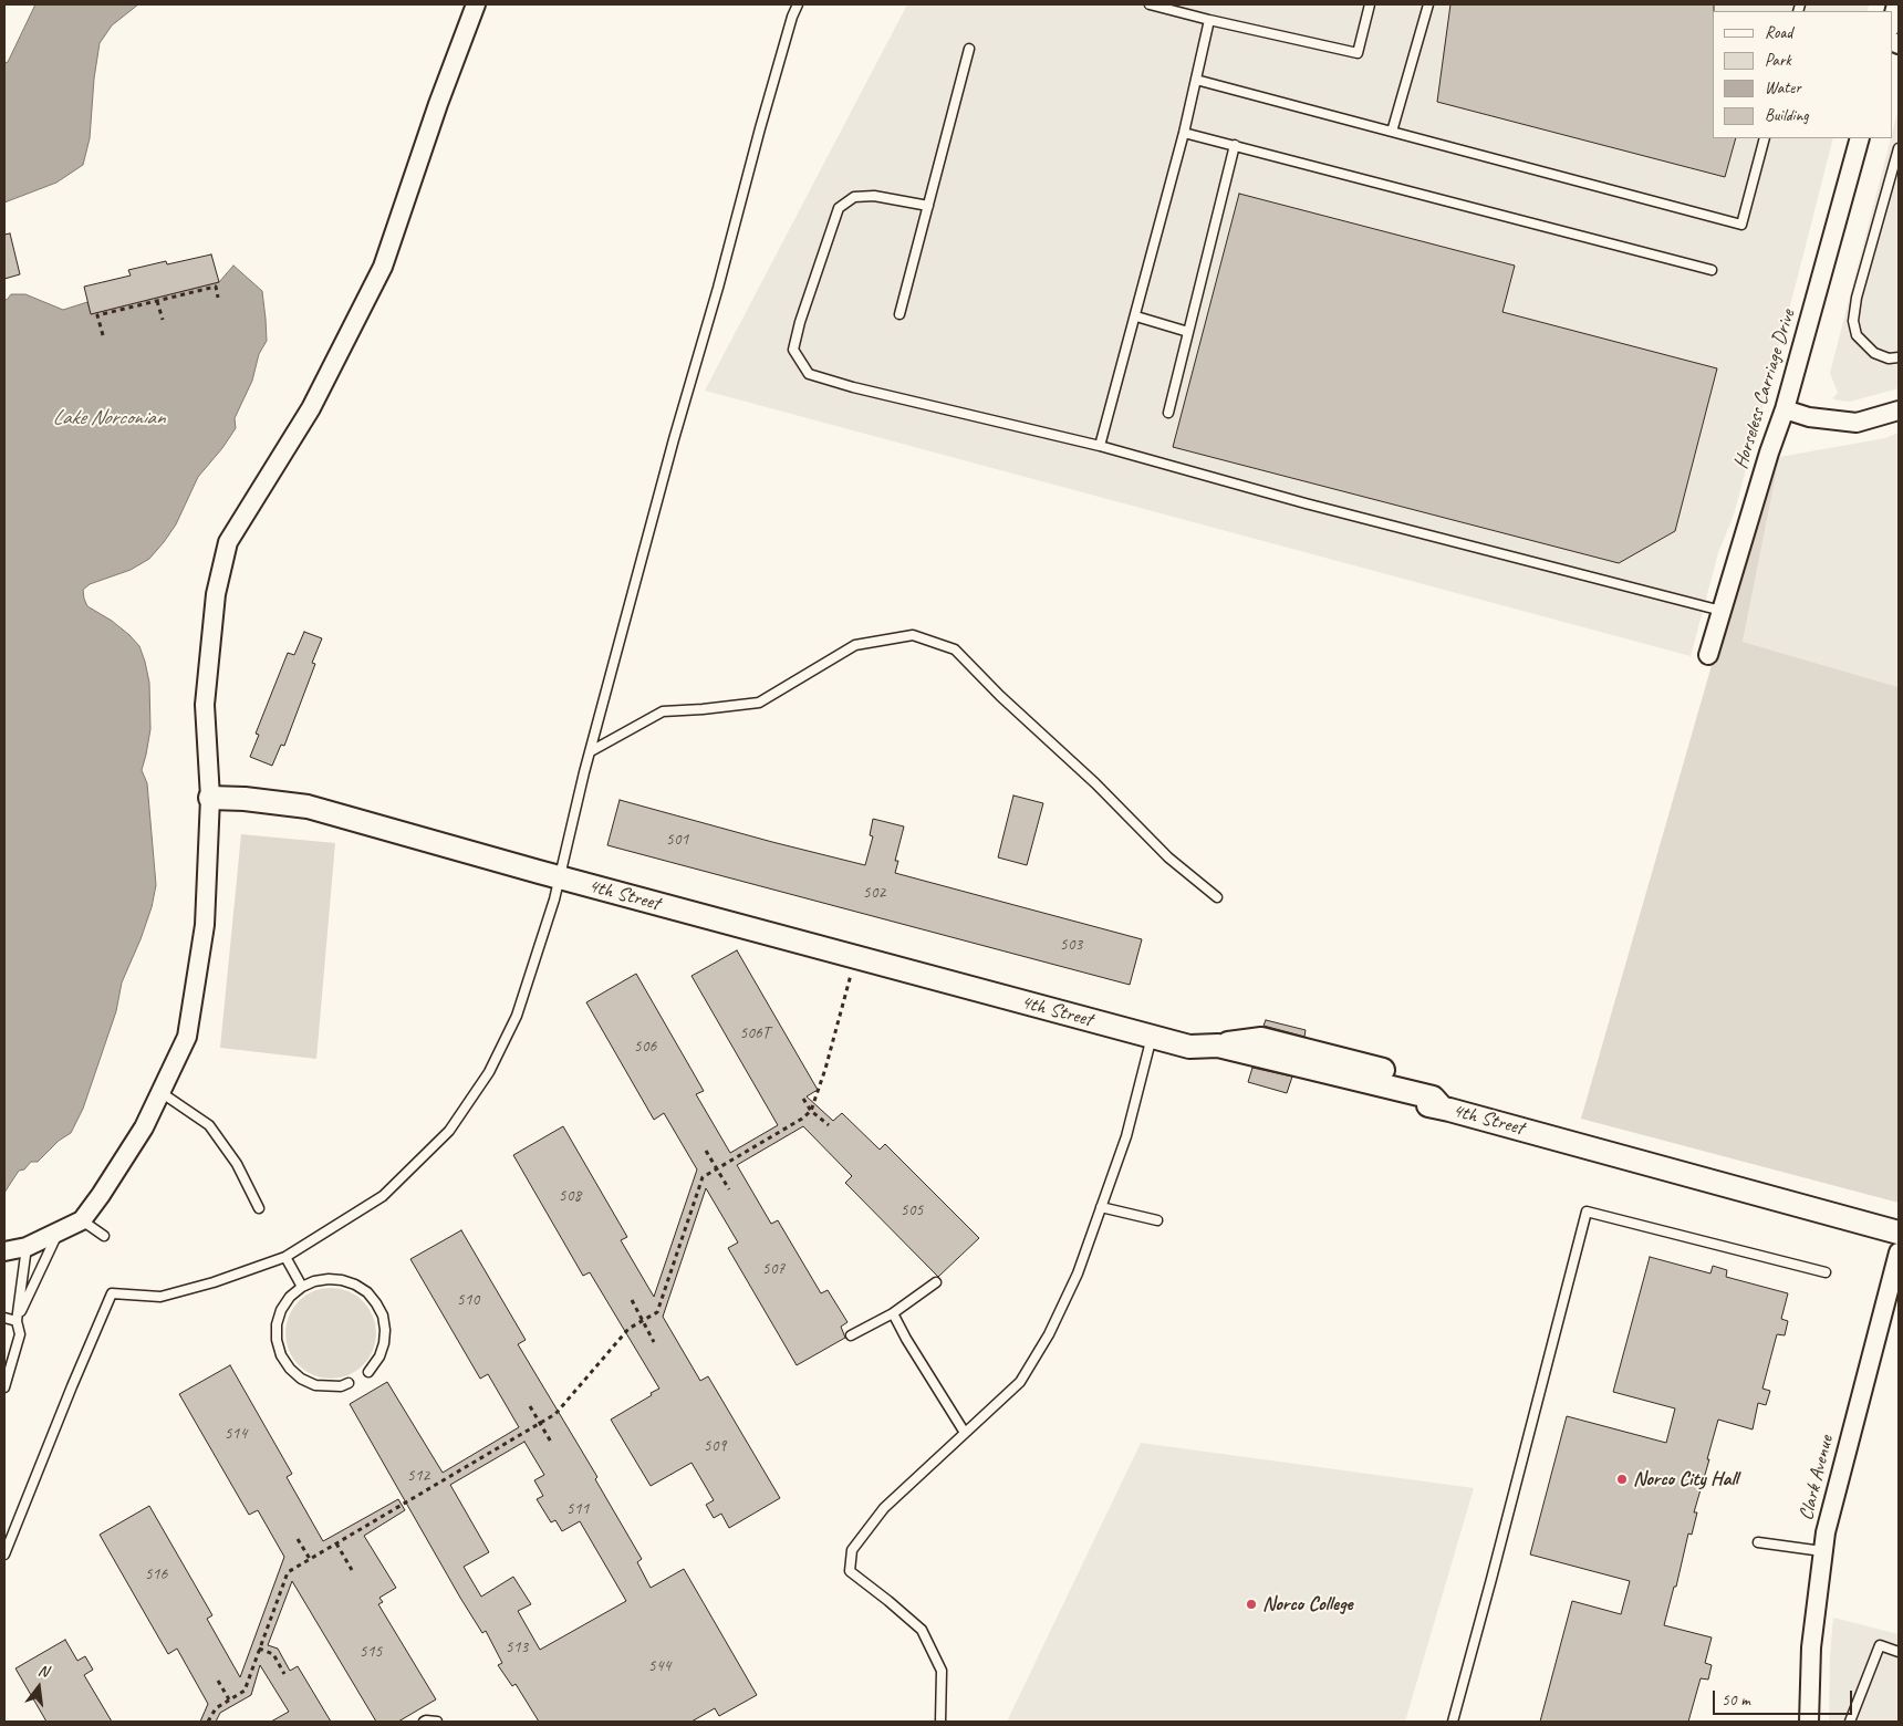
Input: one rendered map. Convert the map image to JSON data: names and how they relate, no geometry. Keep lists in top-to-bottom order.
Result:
{
  "streets": {
    "street": ["Horseless Carriage Drive", "4th Street", "Clark Avenue"]
  },
  "water": ["Lake Norconian"],
  "places": ["Norco City Hall", "Norco College"],
  "house_numbers": [
    "501",
    "502",
    "503",
    "506T",
    "506",
    "508",
    "505",
    "507",
    "510",
    "514",
    "509",
    "512",
    "511",
    "516",
    "513",
    "515",
    "544"
  ],
  "legend": [
    "Road",
    "Park",
    "Water",
    "Building"
  ],
  "scale_bar": "50 m",
  "north": "top"
}
